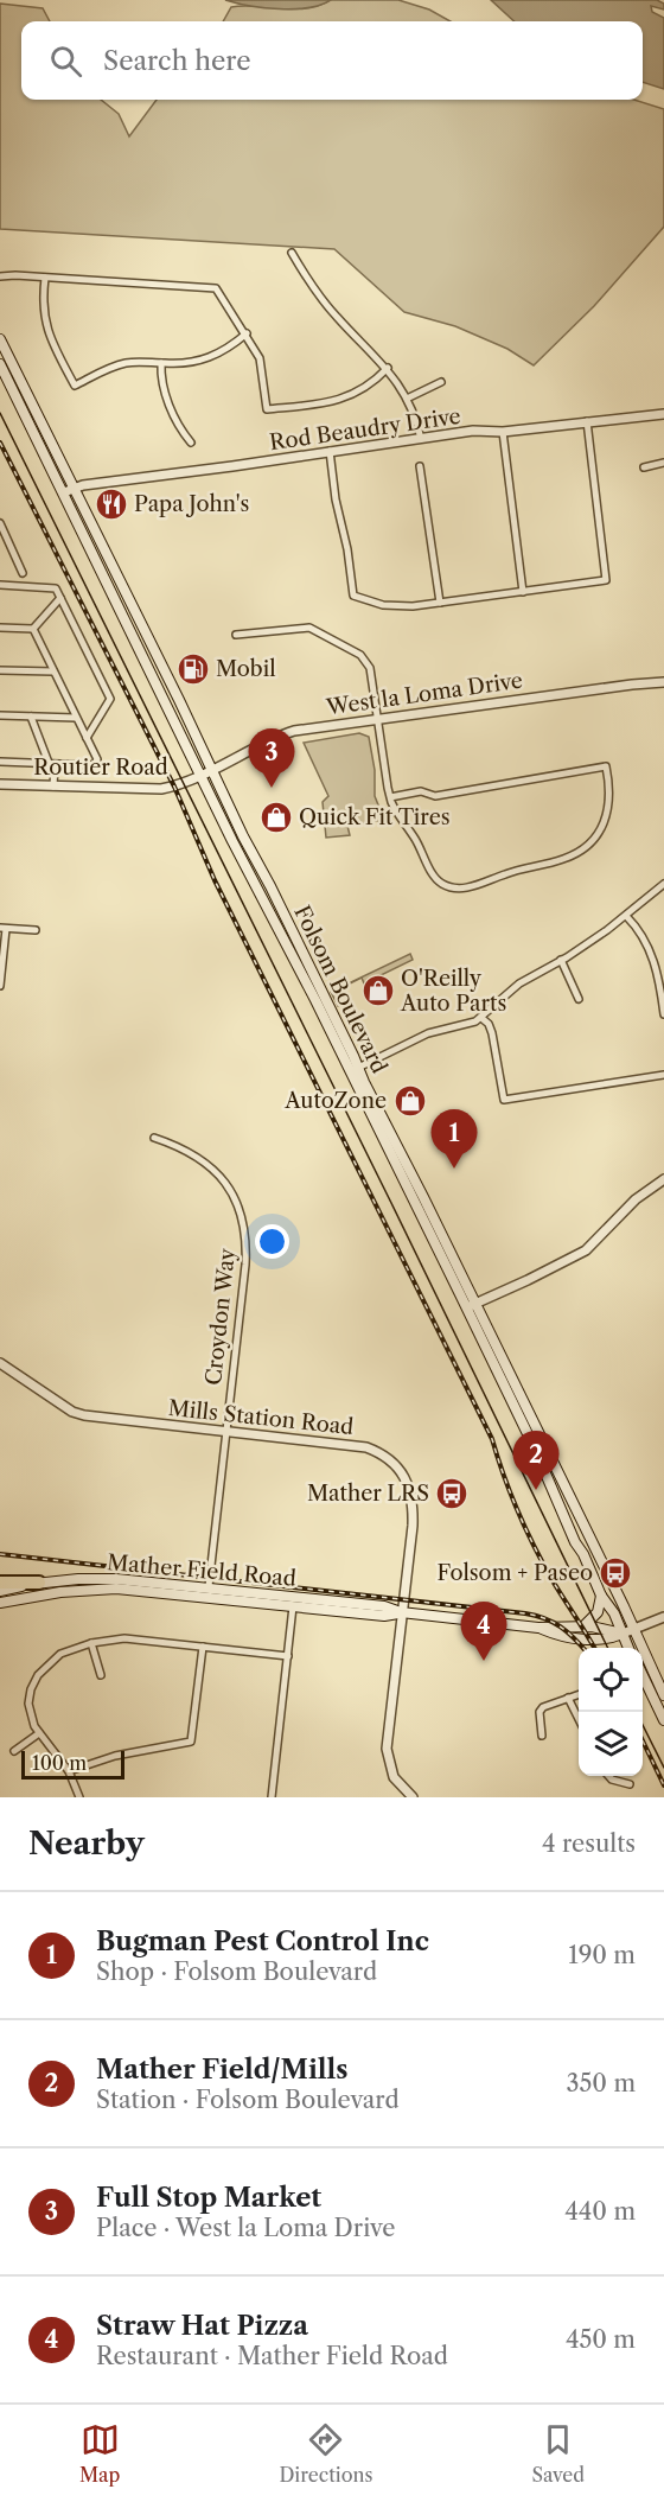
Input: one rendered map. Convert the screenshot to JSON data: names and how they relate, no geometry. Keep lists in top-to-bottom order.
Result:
{
  "streets": {
    "main road": ["Folsom Boulevard", "Mather Field Road"],
    "street": [
      "Rod Beaudry Drive",
      "West la Loma Drive",
      "Routier Road",
      "Croydon Way",
      "Mills Station Road"
    ]
  },
  "crossings": [
    ["Rod Beaudry Drive", "Folsom Boulevard"],
    ["West la Loma Drive", "Routier Road"],
    ["West la Loma Drive", "Folsom Boulevard"],
    ["Routier Road", "Folsom Boulevard"],
    ["Folsom Boulevard", "Mather Field Road"],
    ["Croydon Way", "Mills Station Road"],
    ["Croydon Way", "Mather Field Road"],
    ["Mills Station Road", "Mather Field Road"]
  ],
  "places": {
    "restaurant": ["Papa John's"],
    "fuel station": ["Mobil"],
    "shop": ["Quick Fit Tires", "O'Reilly Auto Parts", "AutoZone"],
    "bus stop": ["Mather LRS", "Folsom + Paseo"]
  },
  "scale_bar": "100 m",
  "page": {
    "search": "Search here",
    "pins": [
      "3",
      "1",
      "2",
      "4"
    ],
    "scale": "100 m",
    "heading": ["Nearby", "4 results"],
    "list": [
      {
        "mark": "1",
        "name": "Bugman Pest Control Inc",
        "note": "Shop · Folsom Boulevard",
        "value": "190 m"
      },
      {
        "mark": "2",
        "name": "Mather Field/Mills",
        "note": "Station · Folsom Boulevard",
        "value": "350 m"
      },
      {
        "mark": "3",
        "name": "Full Stop Market",
        "note": "Place · West la Loma Drive",
        "value": "440 m"
      },
      {
        "mark": "4",
        "name": "Straw Hat Pizza",
        "note": "Restaurant · Mather Field Road",
        "value": "450 m"
      }
    ],
    "nav": ["Map", "Directions", "Saved"]
  }
}
